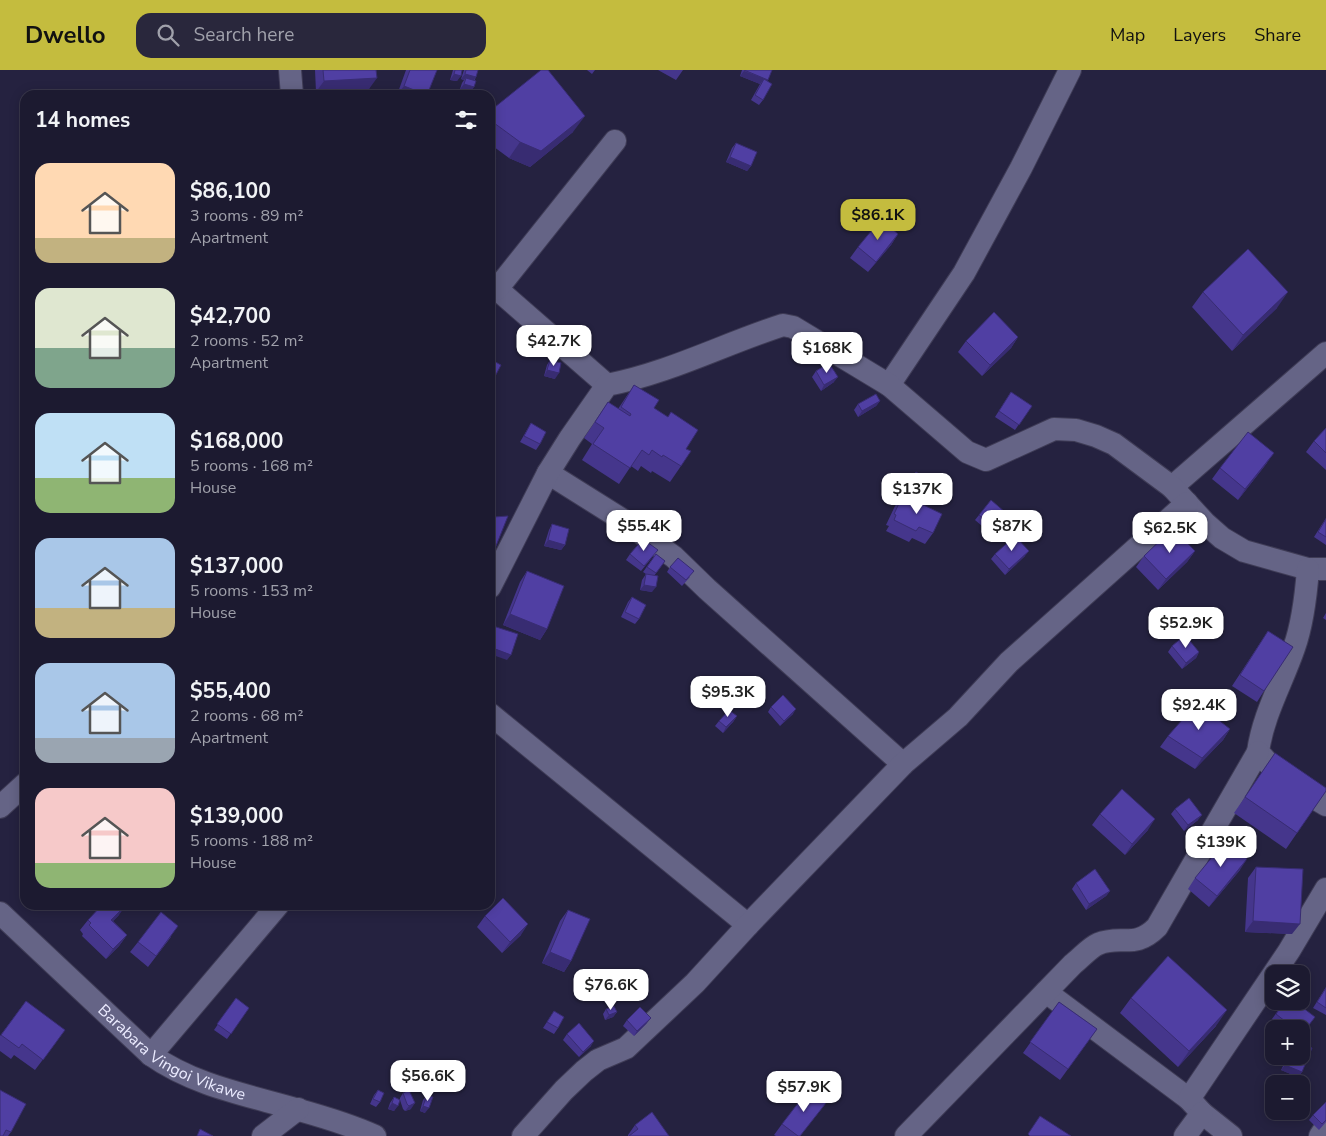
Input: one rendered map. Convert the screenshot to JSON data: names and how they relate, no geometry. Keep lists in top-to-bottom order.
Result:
{
  "streets": {
    "street": ["Barabara Vingoi Vikawe"]
  },
  "page": {
    "header": "Dwello",
    "search": "Search here",
    "nav": ["Map", "Layers", "Share"],
    "heading": "14 homes",
    "list": [
      {
        "name": "$86,100",
        "note": "3 rooms · 89 m² · Apartment"
      },
      {
        "name": "$42,700",
        "note": "2 rooms · 52 m² · Apartment"
      },
      {
        "name": "$168,000",
        "note": "5 rooms · 168 m² · House"
      },
      {
        "name": "$137,000",
        "note": "5 rooms · 153 m² · House"
      },
      {
        "name": "$55,400",
        "note": "2 rooms · 68 m² · Apartment"
      },
      {
        "name": "$139,000",
        "note": "5 rooms · 188 m² · House"
      }
    ],
    "price": [
      "$86.1K",
      "$42.7K",
      "$168K",
      "$137K",
      "$55.4K",
      "$87K",
      "$62.5K",
      "$52.9K",
      "$95.3K",
      "$92.4K",
      "$139K",
      "$76.6K",
      "$56.6K",
      "$57.9K"
    ],
    "map_buttons": ["+", "−"]
  }
}
